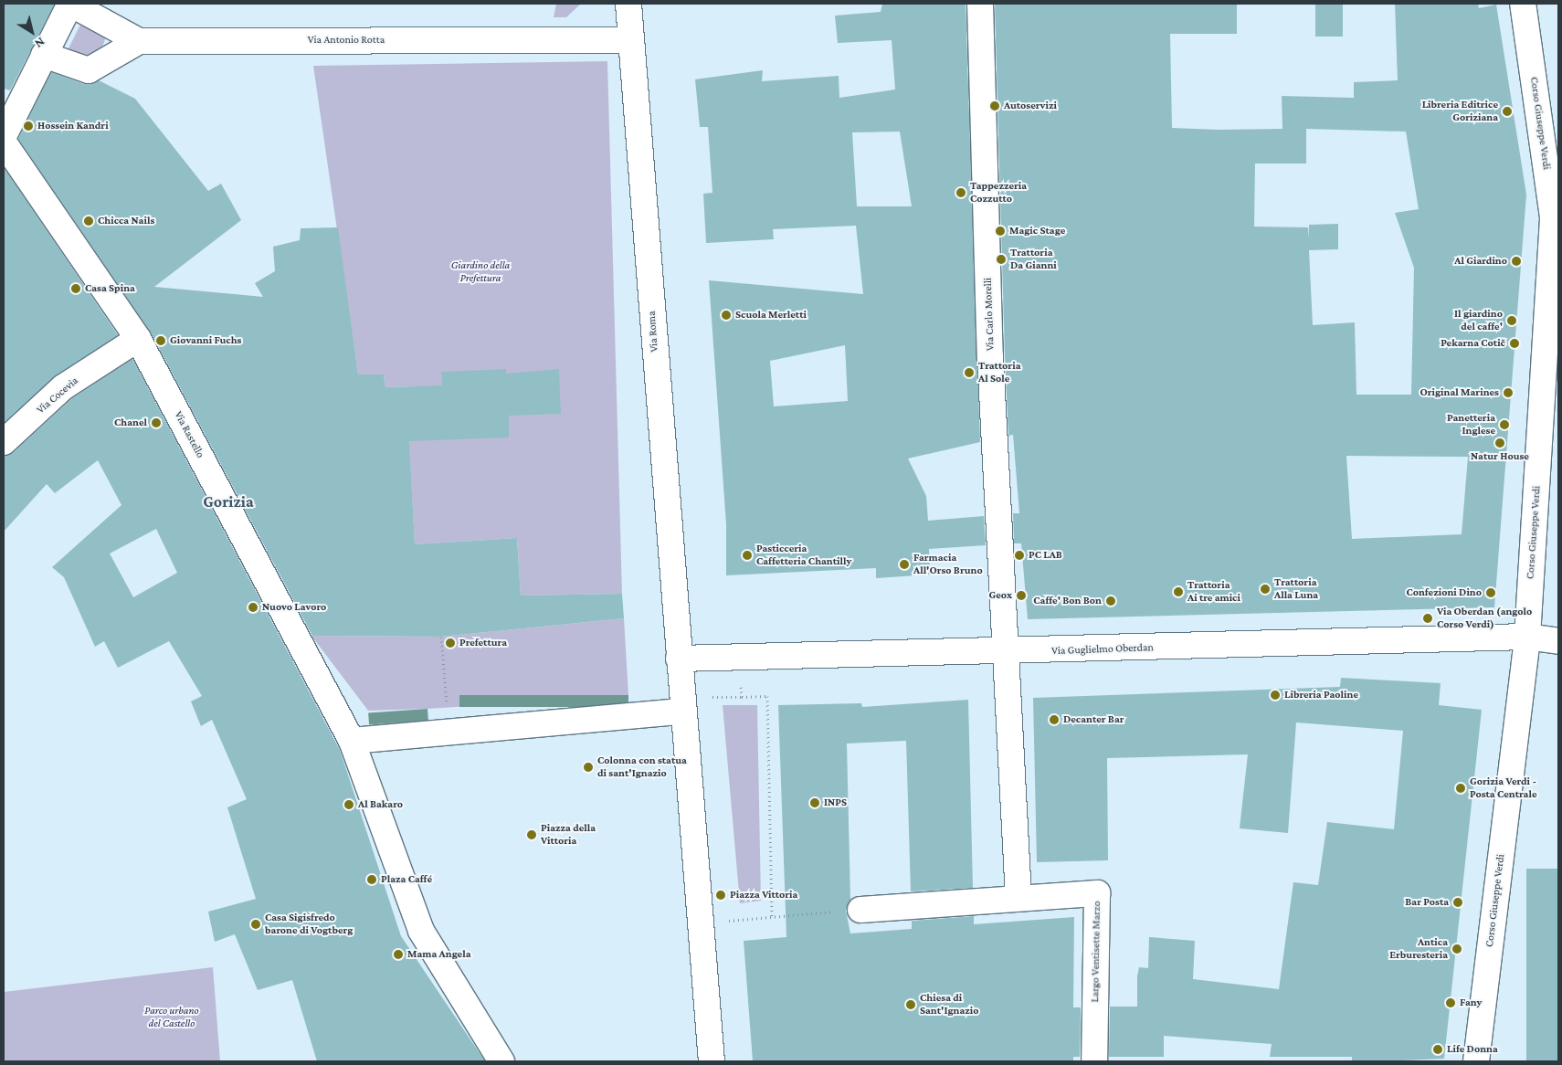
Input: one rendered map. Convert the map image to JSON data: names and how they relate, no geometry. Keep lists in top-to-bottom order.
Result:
{
  "streets": {
    "street": [
      "Via Antonio Rotta",
      "Corso Giuseppe Verdi",
      "Via Carlo Morelli",
      "Via Roma",
      "Via Cocevia",
      "Via Rastello",
      "Via Guglielmo Oberdan",
      "Largo Ventisette Marzo"
    ]
  },
  "crossings": [
    ["Via Antonio Rotta", "Via Roma"],
    ["Corso Giuseppe Verdi", "Via Guglielmo Oberdan"],
    ["Via Carlo Morelli", "Via Guglielmo Oberdan"],
    ["Via Roma", "Via Guglielmo Oberdan"],
    ["Via Cocevia", "Via Rastello"]
  ],
  "districts": ["Gorizia"],
  "parks": ["Giardino della Prefettura", "Parco urbano del Castello"],
  "places": [
    "Autoservizi",
    "Libreria Editrice Goriziana",
    "Hossein Kandri",
    "Tappezzeria Cozzutto",
    "Chicca Nails",
    "Magic Stage",
    "Trattoria Da Gianni",
    "Al Giardino",
    "Casa Spina",
    "Scuola Merletti",
    "Il giardino del caffe'",
    "Giovanni Fuchs",
    "Pekarna Cotič",
    "Trattoria Al Sole",
    "Original Marines",
    "Chanel",
    "Panetteria Inglese",
    "Natur House",
    "Pasticceria Caffetteria Chantilly",
    "PC LAB",
    "Farmacia All'Orso Bruno",
    "Trattoria Alla Luna",
    "Trattoria Ai tre amici",
    "Confezioni Dino",
    "Geox",
    "Caffe' Bon Bon",
    "Nuovo Lavoro",
    "Via Oberdan (angolo Corso Verdi)",
    "Prefettura",
    "Libreria Paoline",
    "Decanter Bar",
    "Colonna con statua di sant'Ignazio",
    "Gorizia Verdi - Posta Centrale",
    "INPS",
    "Al Bakaro",
    "Piazza della Vittoria",
    "Plaza Caffé",
    "Piazza Vittoria",
    "Bar Posta",
    "Casa Sigisfredo barone di Vogtberg",
    "Antica Erburesteria",
    "Mama Angela",
    "Fany",
    "Chiesa di Sant'Ignazio",
    "Life Donna"
  ],
  "north": "bottom right"
}
